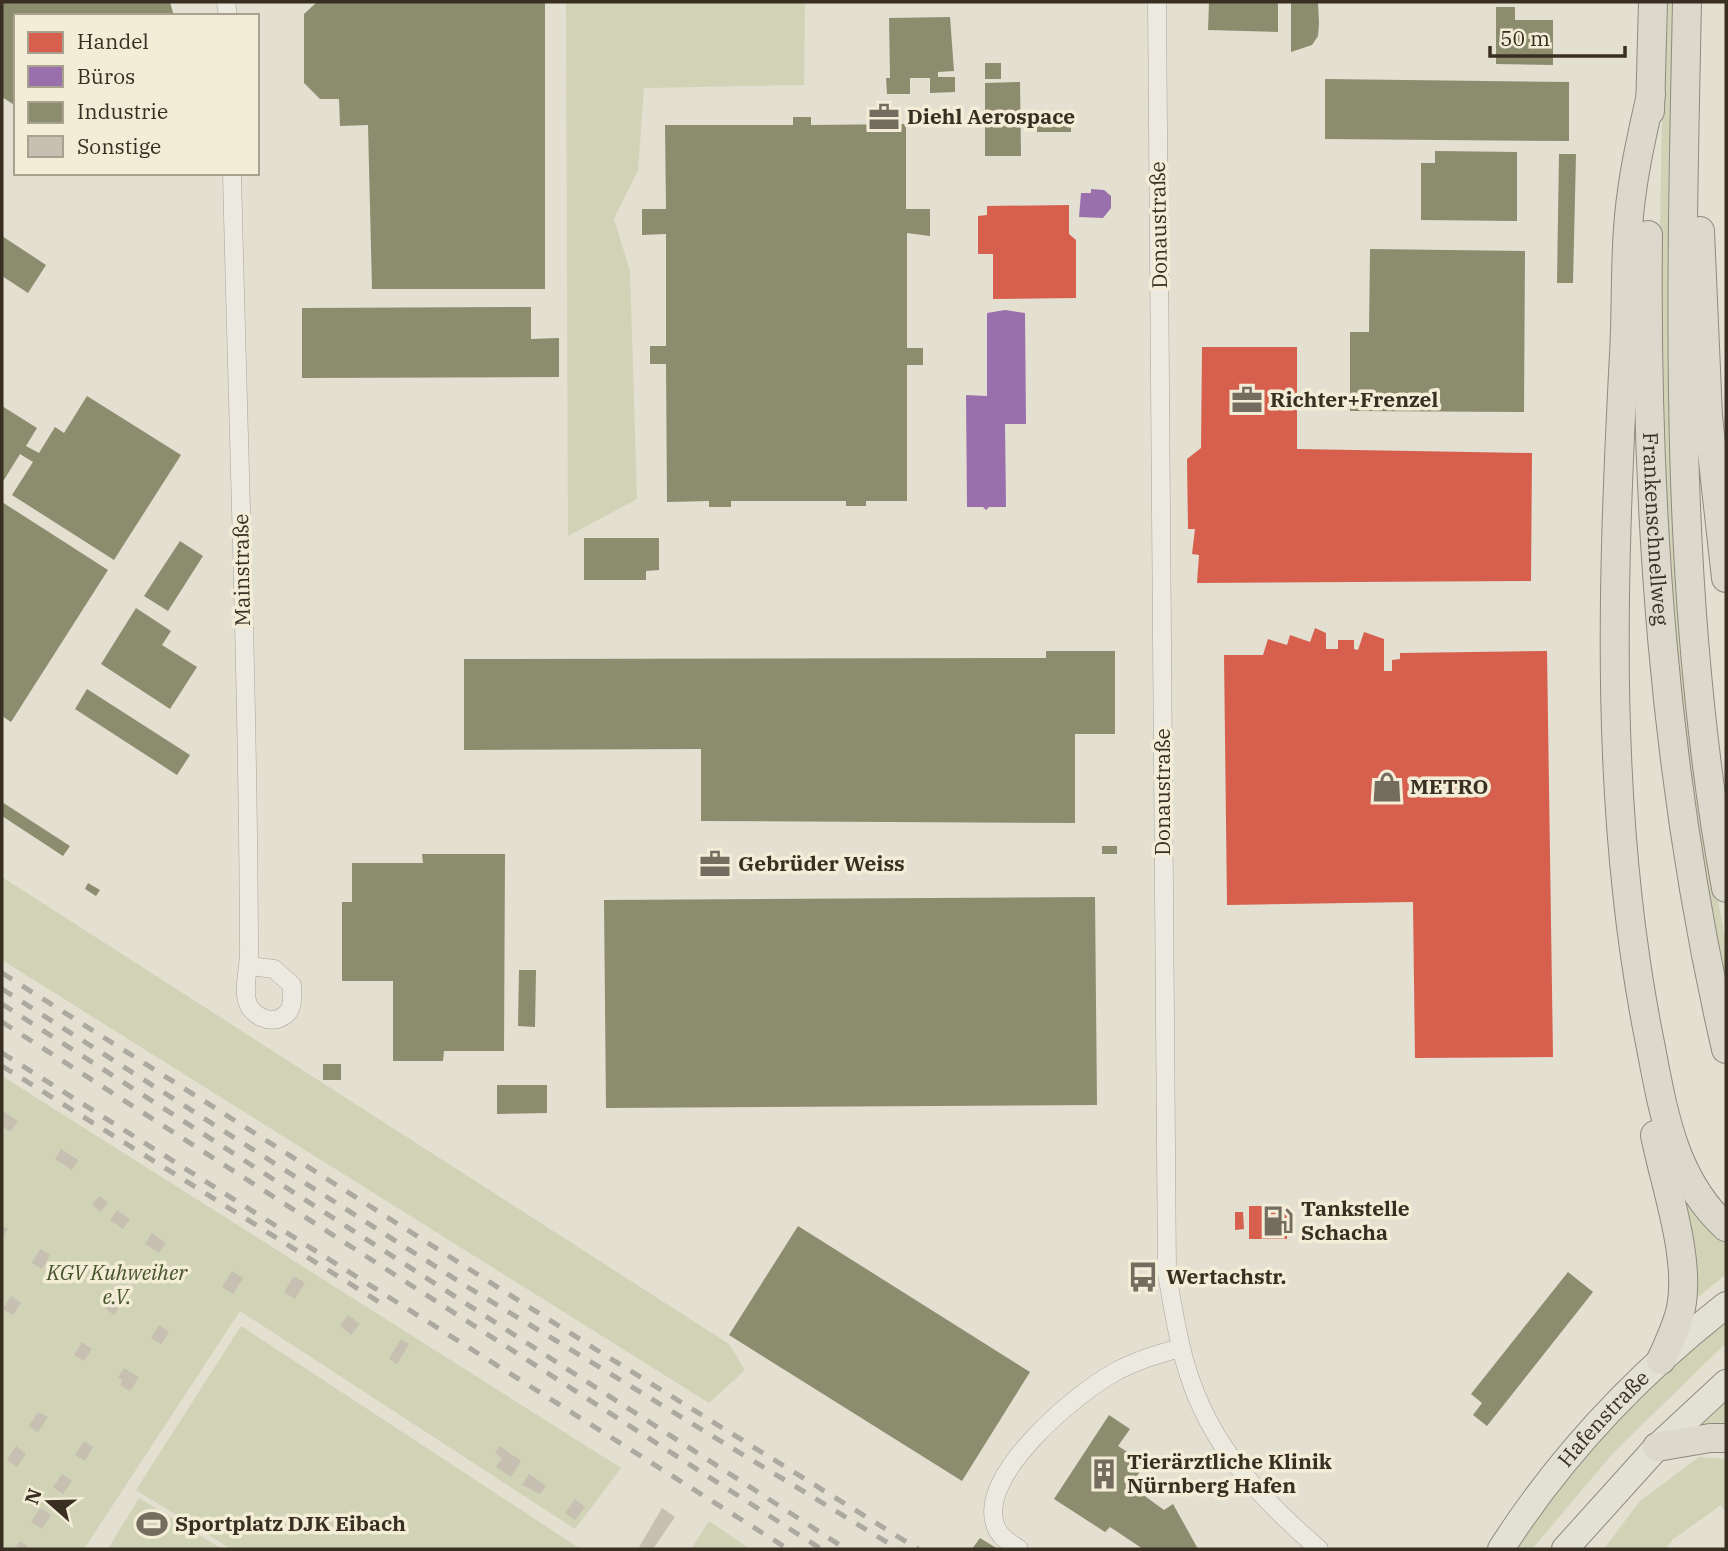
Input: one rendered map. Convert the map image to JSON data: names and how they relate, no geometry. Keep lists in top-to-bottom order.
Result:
{
  "streets": {
    "highway": ["Frankenschnellweg"],
    "main road": ["Hafenstraße"],
    "street": ["Donaustraße", "Mainstraße"]
  },
  "parks": ["KGV Kuhweiher e.V."],
  "places": {
    "office": ["Diehl Aerospace", "Richter+Frenzel", "Gebrüder Weiss"],
    "shop": ["METRO"],
    "fuel station": ["Tankstelle Schacha"],
    "bus stop": ["Wertachstr."],
    "building": ["Tierärztliche Klinik Nürnberg Hafen"],
    "sports": ["Sportplatz DJK Eibach"]
  },
  "legend": [
    "Handel",
    "Büros",
    "Industrie",
    "Sonstige"
  ],
  "scale_bar": "50 m",
  "north": "left"
}
